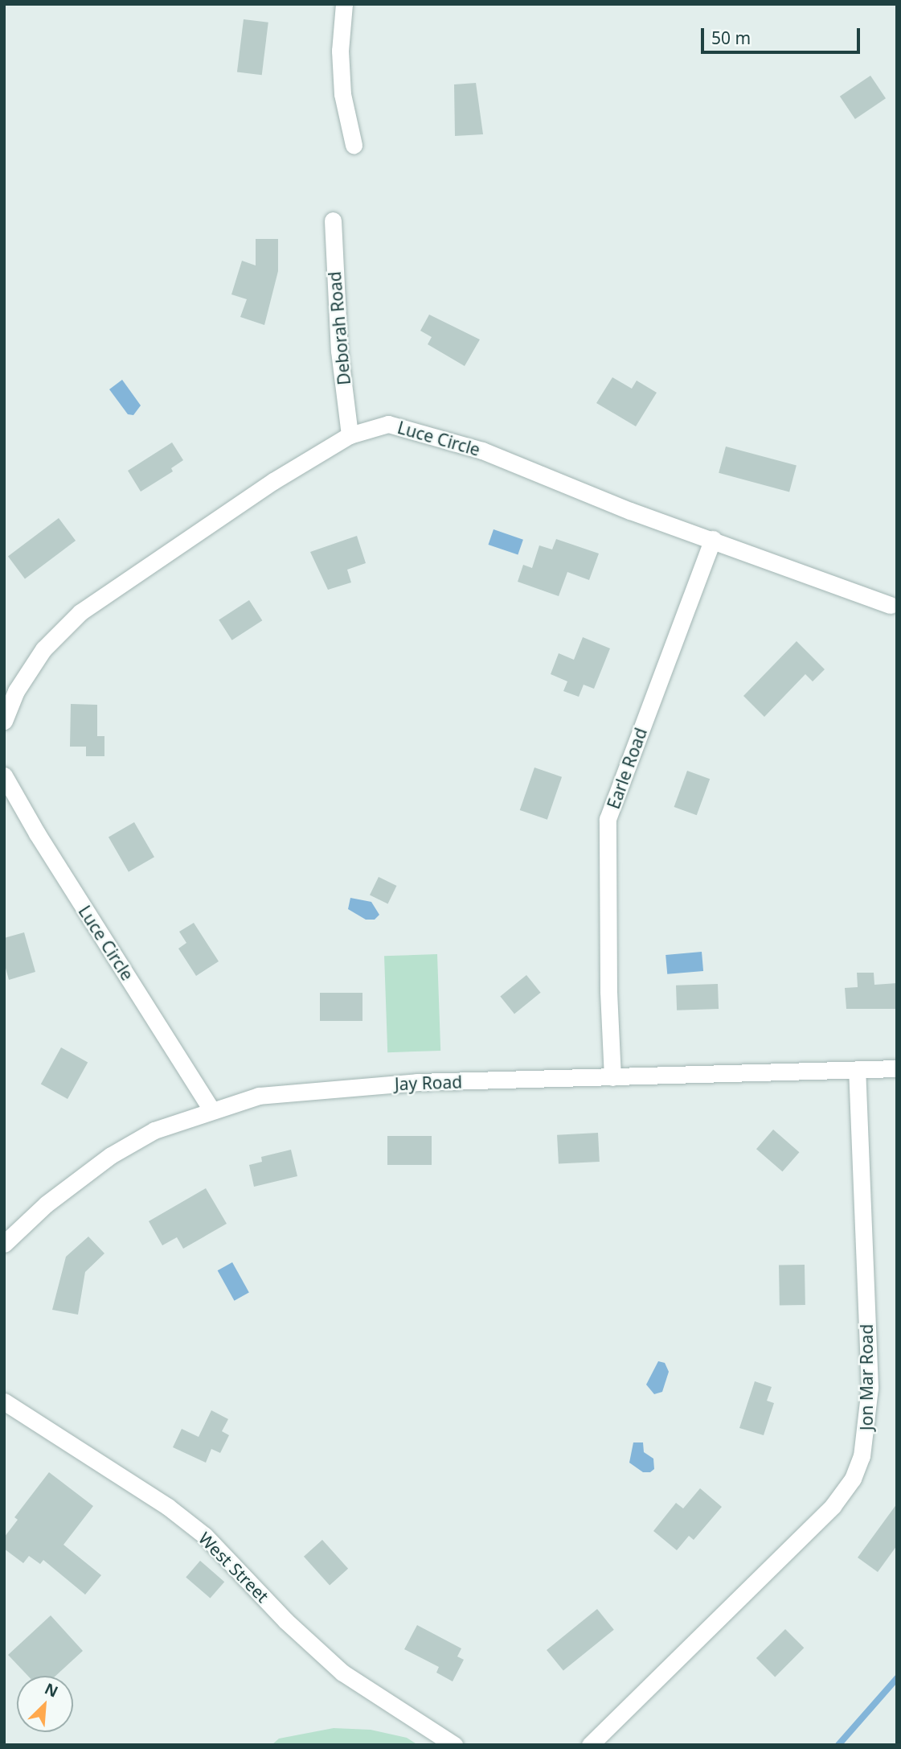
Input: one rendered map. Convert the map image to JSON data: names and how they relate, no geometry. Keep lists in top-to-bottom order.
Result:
{
  "streets": {
    "street": [
      "Deborah Road",
      "Luce Circle",
      "Earle Road",
      "Jay Road",
      "Jon Mar Road",
      "West Street"
    ]
  },
  "crossings": [
    ["Deborah Road", "Luce Circle"],
    ["Luce Circle", "Earle Road"],
    ["Luce Circle", "Jay Road"],
    ["Earle Road", "Jay Road"],
    ["Jay Road", "Jon Mar Road"]
  ],
  "scale_bar": "50 m",
  "north": "top right"
}
